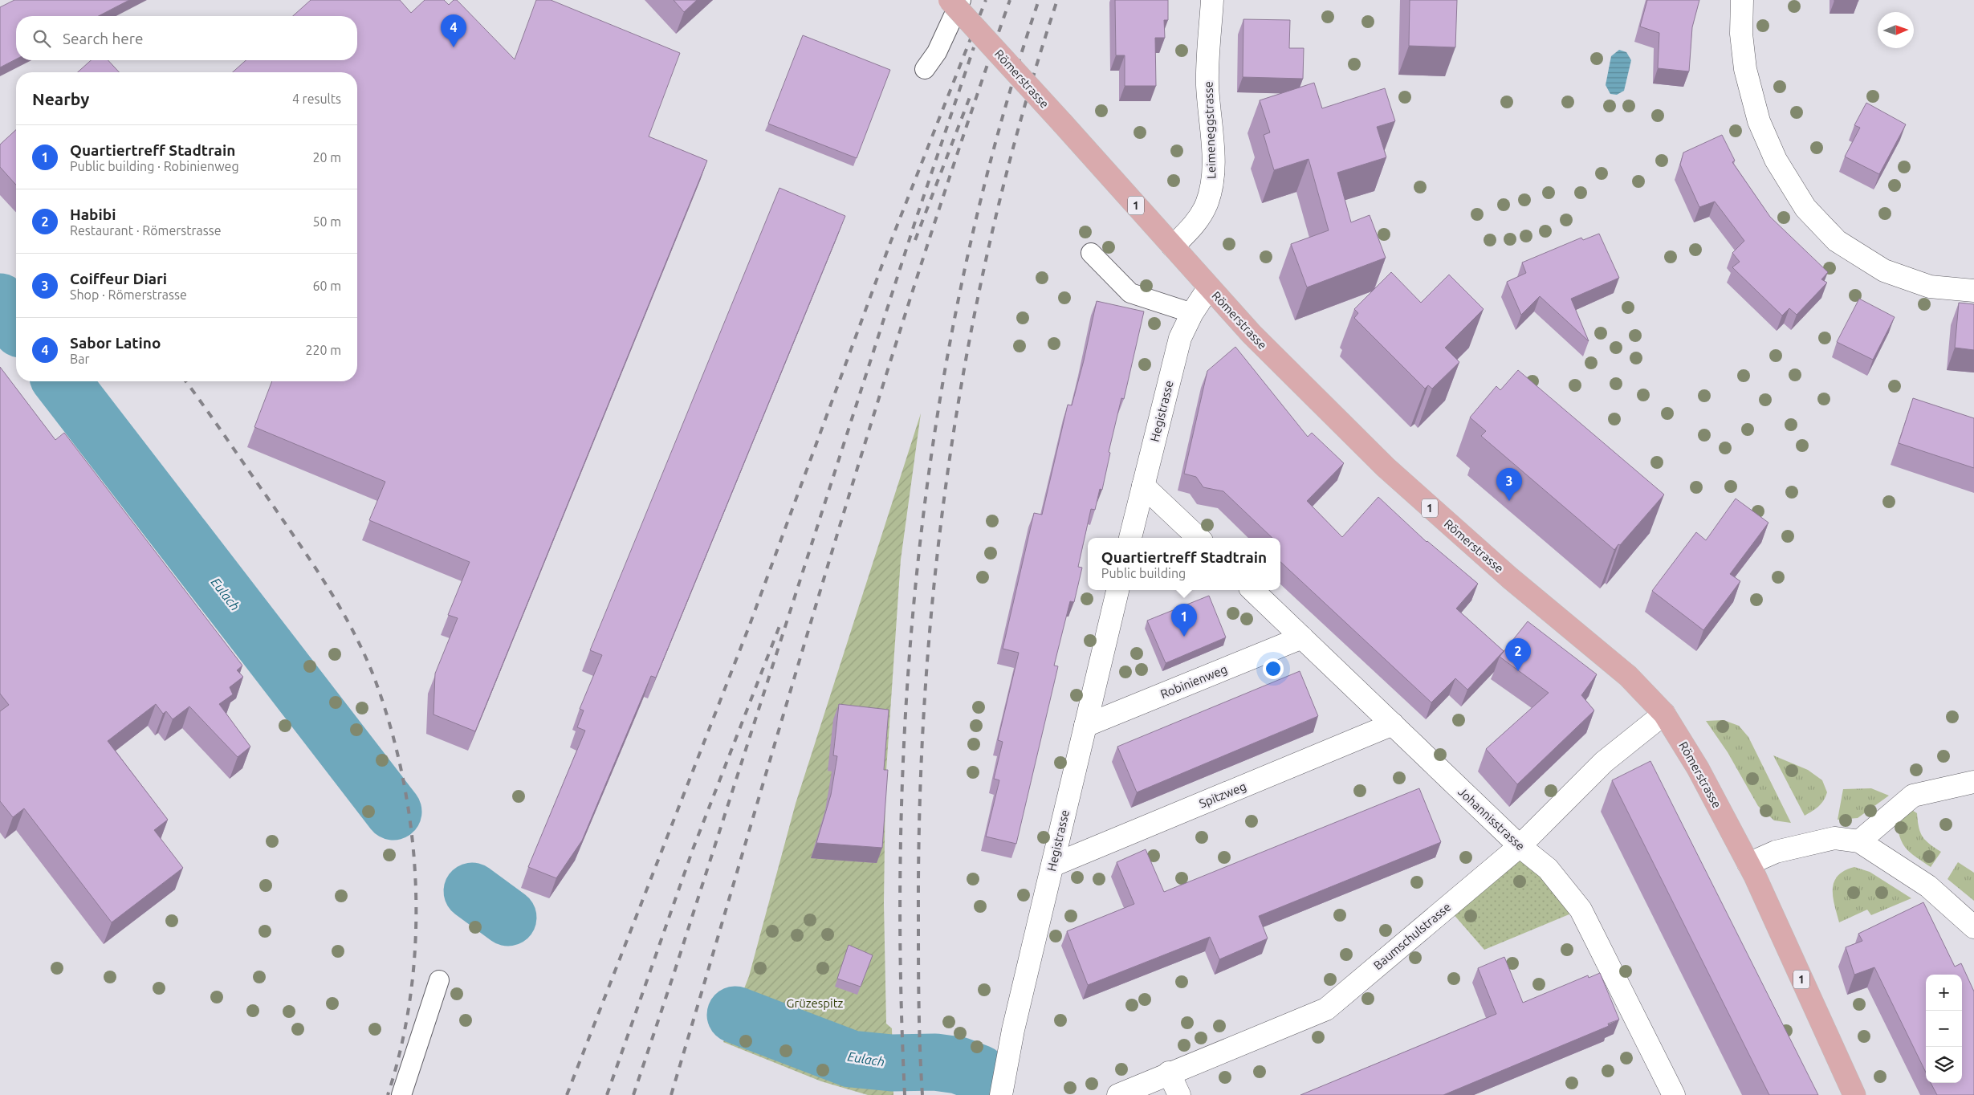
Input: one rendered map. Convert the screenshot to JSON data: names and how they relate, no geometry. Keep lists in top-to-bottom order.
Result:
{
  "streets": {
    "main road": ["Römerstrasse", "1"],
    "street": [
      "Leimeneggstrasse",
      "Hegistrasse",
      "Robinienweg",
      "Spitzweg",
      "Johannisstrasse",
      "Baumschulstrasse"
    ]
  },
  "crossings": [
    ["Römerstrasse", "Leimeneggstrasse"],
    ["Römerstrasse", "1"],
    ["Römerstrasse", "Hegistrasse"],
    ["Römerstrasse", "Baumschulstrasse"],
    ["Hegistrasse", "Robinienweg"],
    ["Hegistrasse", "Spitzweg"],
    ["Robinienweg", "Johannisstrasse"],
    ["Spitzweg", "Johannisstrasse"],
    ["Johannisstrasse", "Baumschulstrasse"]
  ],
  "water": ["Eulach"],
  "parks": ["Grüzespitz"],
  "north": "right",
  "page": {
    "pins": [
      "4",
      "3",
      "1",
      "2"
    ],
    "search": "Search here",
    "heading": ["Nearby", "4 results"],
    "list": [
      {
        "mark": "1",
        "name": "Quartiertreff Stadtrain",
        "note": "Public building · Robinienweg",
        "value": "20 m"
      },
      {
        "mark": "2",
        "name": "Habibi",
        "note": "Restaurant · Römerstrasse",
        "value": "50 m"
      },
      {
        "mark": "3",
        "name": "Coiffeur Diari",
        "note": "Shop · Römerstrasse",
        "value": "60 m"
      },
      {
        "mark": "4",
        "name": "Sabor Latino",
        "note": "Bar",
        "value": "220 m"
      }
    ],
    "popup": ["Quartiertreff Stadtrain", "Public building"],
    "map_buttons": ["+", "−"]
  }
}
